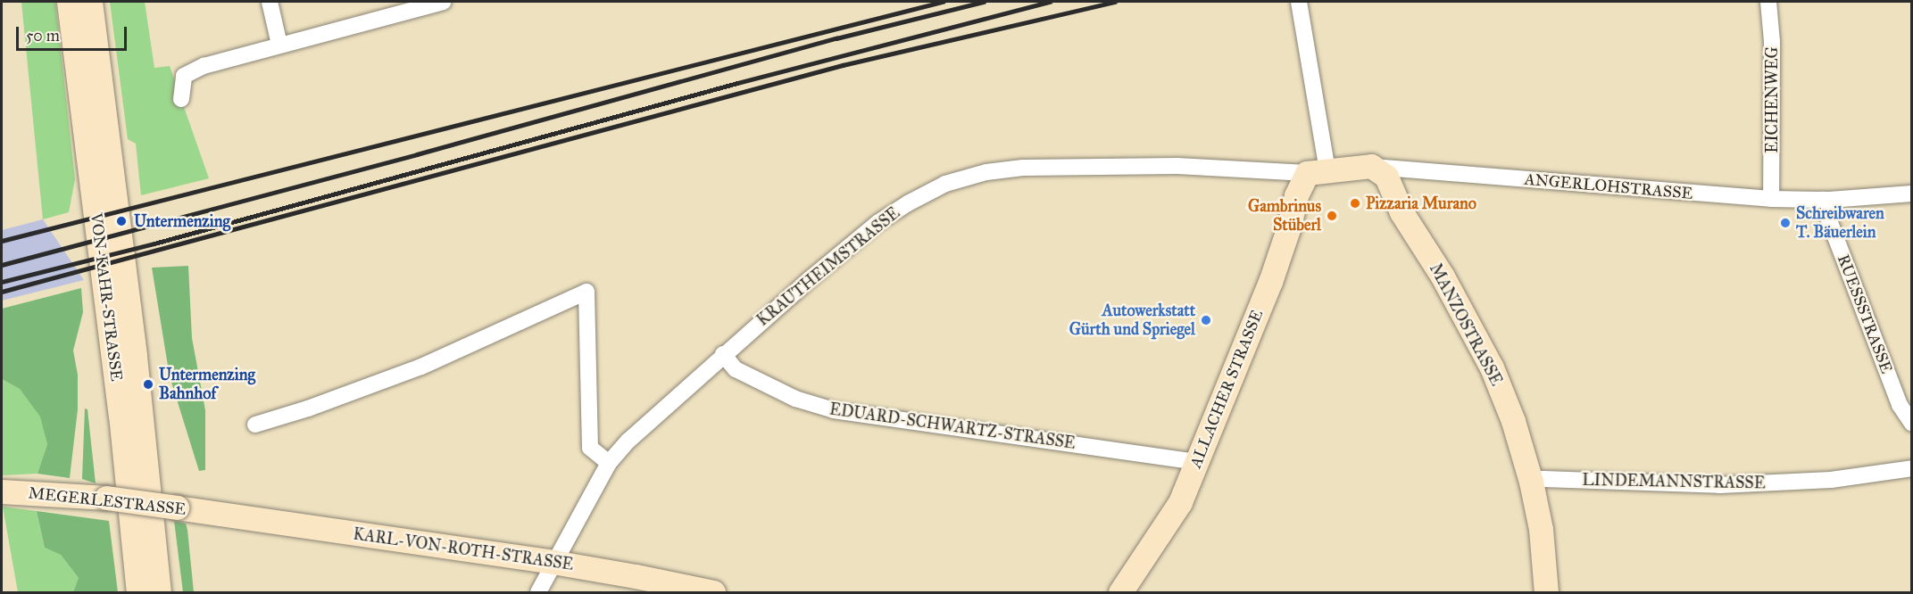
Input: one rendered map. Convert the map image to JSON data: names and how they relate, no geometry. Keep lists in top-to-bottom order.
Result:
{
  "streets": {
    "street": [
      "EICHENWEG",
      "ANGERLOHSTRASSE",
      "KRAUTHEIMSTRASSE",
      "VON-KAHR-STRASSE",
      "RUESSSTRASSE",
      "MANZOSTRASSE",
      "ALLACHER STRASSE",
      "EDUARD-SCHWARTZ-STRASSE",
      "LINDEMANNSTRASSE",
      "MEGERLESTRASSE",
      "KARL-VON-ROTH-STRASSE"
    ]
  },
  "crossings": [
    ["EICHENWEG", "ANGERLOHSTRASSE"],
    ["ANGERLOHSTRASSE", "KRAUTHEIMSTRASSE"],
    ["ANGERLOHSTRASSE", "RUESSSTRASSE"],
    ["ANGERLOHSTRASSE", "MANZOSTRASSE"],
    ["ANGERLOHSTRASSE", "ALLACHER STRASSE"],
    ["KRAUTHEIMSTRASSE", "ALLACHER STRASSE"],
    ["KRAUTHEIMSTRASSE", "EDUARD-SCHWARTZ-STRASSE"],
    ["KRAUTHEIMSTRASSE", "KARL-VON-ROTH-STRASSE"],
    ["MANZOSTRASSE", "LINDEMANNSTRASSE"],
    ["ALLACHER STRASSE", "EDUARD-SCHWARTZ-STRASSE"],
    ["MEGERLESTRASSE", "KARL-VON-ROTH-STRASSE"]
  ],
  "places": [
    "Pizzaria Murano",
    "Gambrinus Stüberl",
    "Untermenzing",
    "Schreibwaren T. Bäuerlein",
    "Autowerkstatt Gürth und Spriegel",
    "Untermenzing Bahnhof"
  ],
  "scale_bar": "50 m"
}
